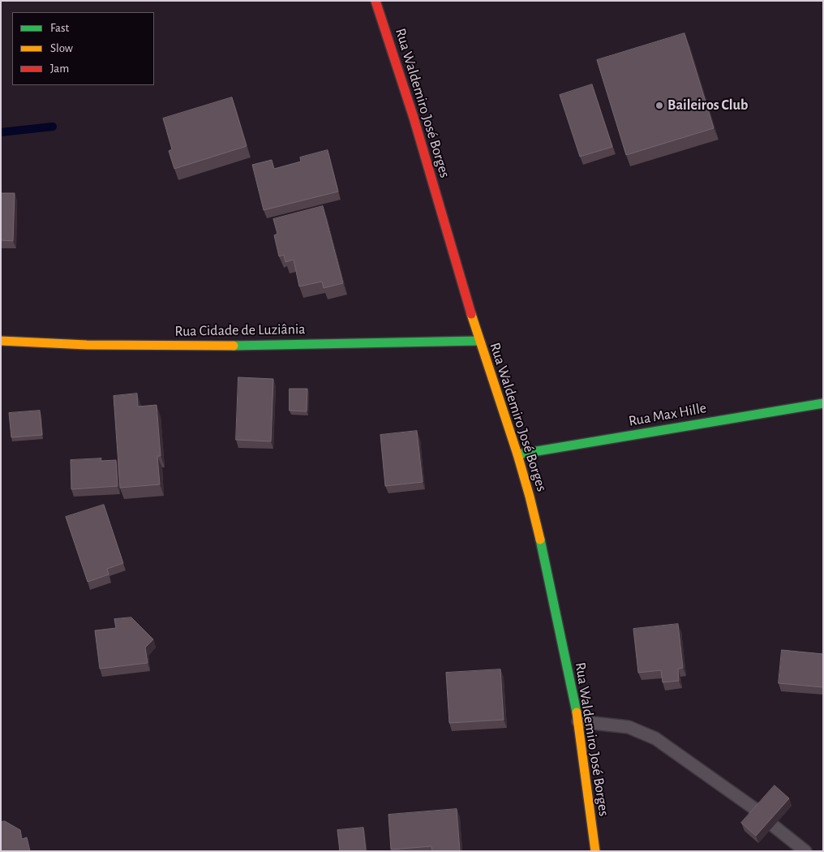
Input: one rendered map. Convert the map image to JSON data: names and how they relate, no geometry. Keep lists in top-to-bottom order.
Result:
{
  "streets": {
    "main road": ["Rua Waldemiro José Borges", "Rua Cidade de Luziânia", "Rua Max Hille"]
  },
  "crossings": [
    ["Rua Waldemiro José Borges", "Rua Cidade de Luziânia"],
    ["Rua Waldemiro José Borges", "Rua Max Hille"]
  ],
  "places": ["Baileiros Club"],
  "legend": ["Fast", "Slow", "Jam"]
}
